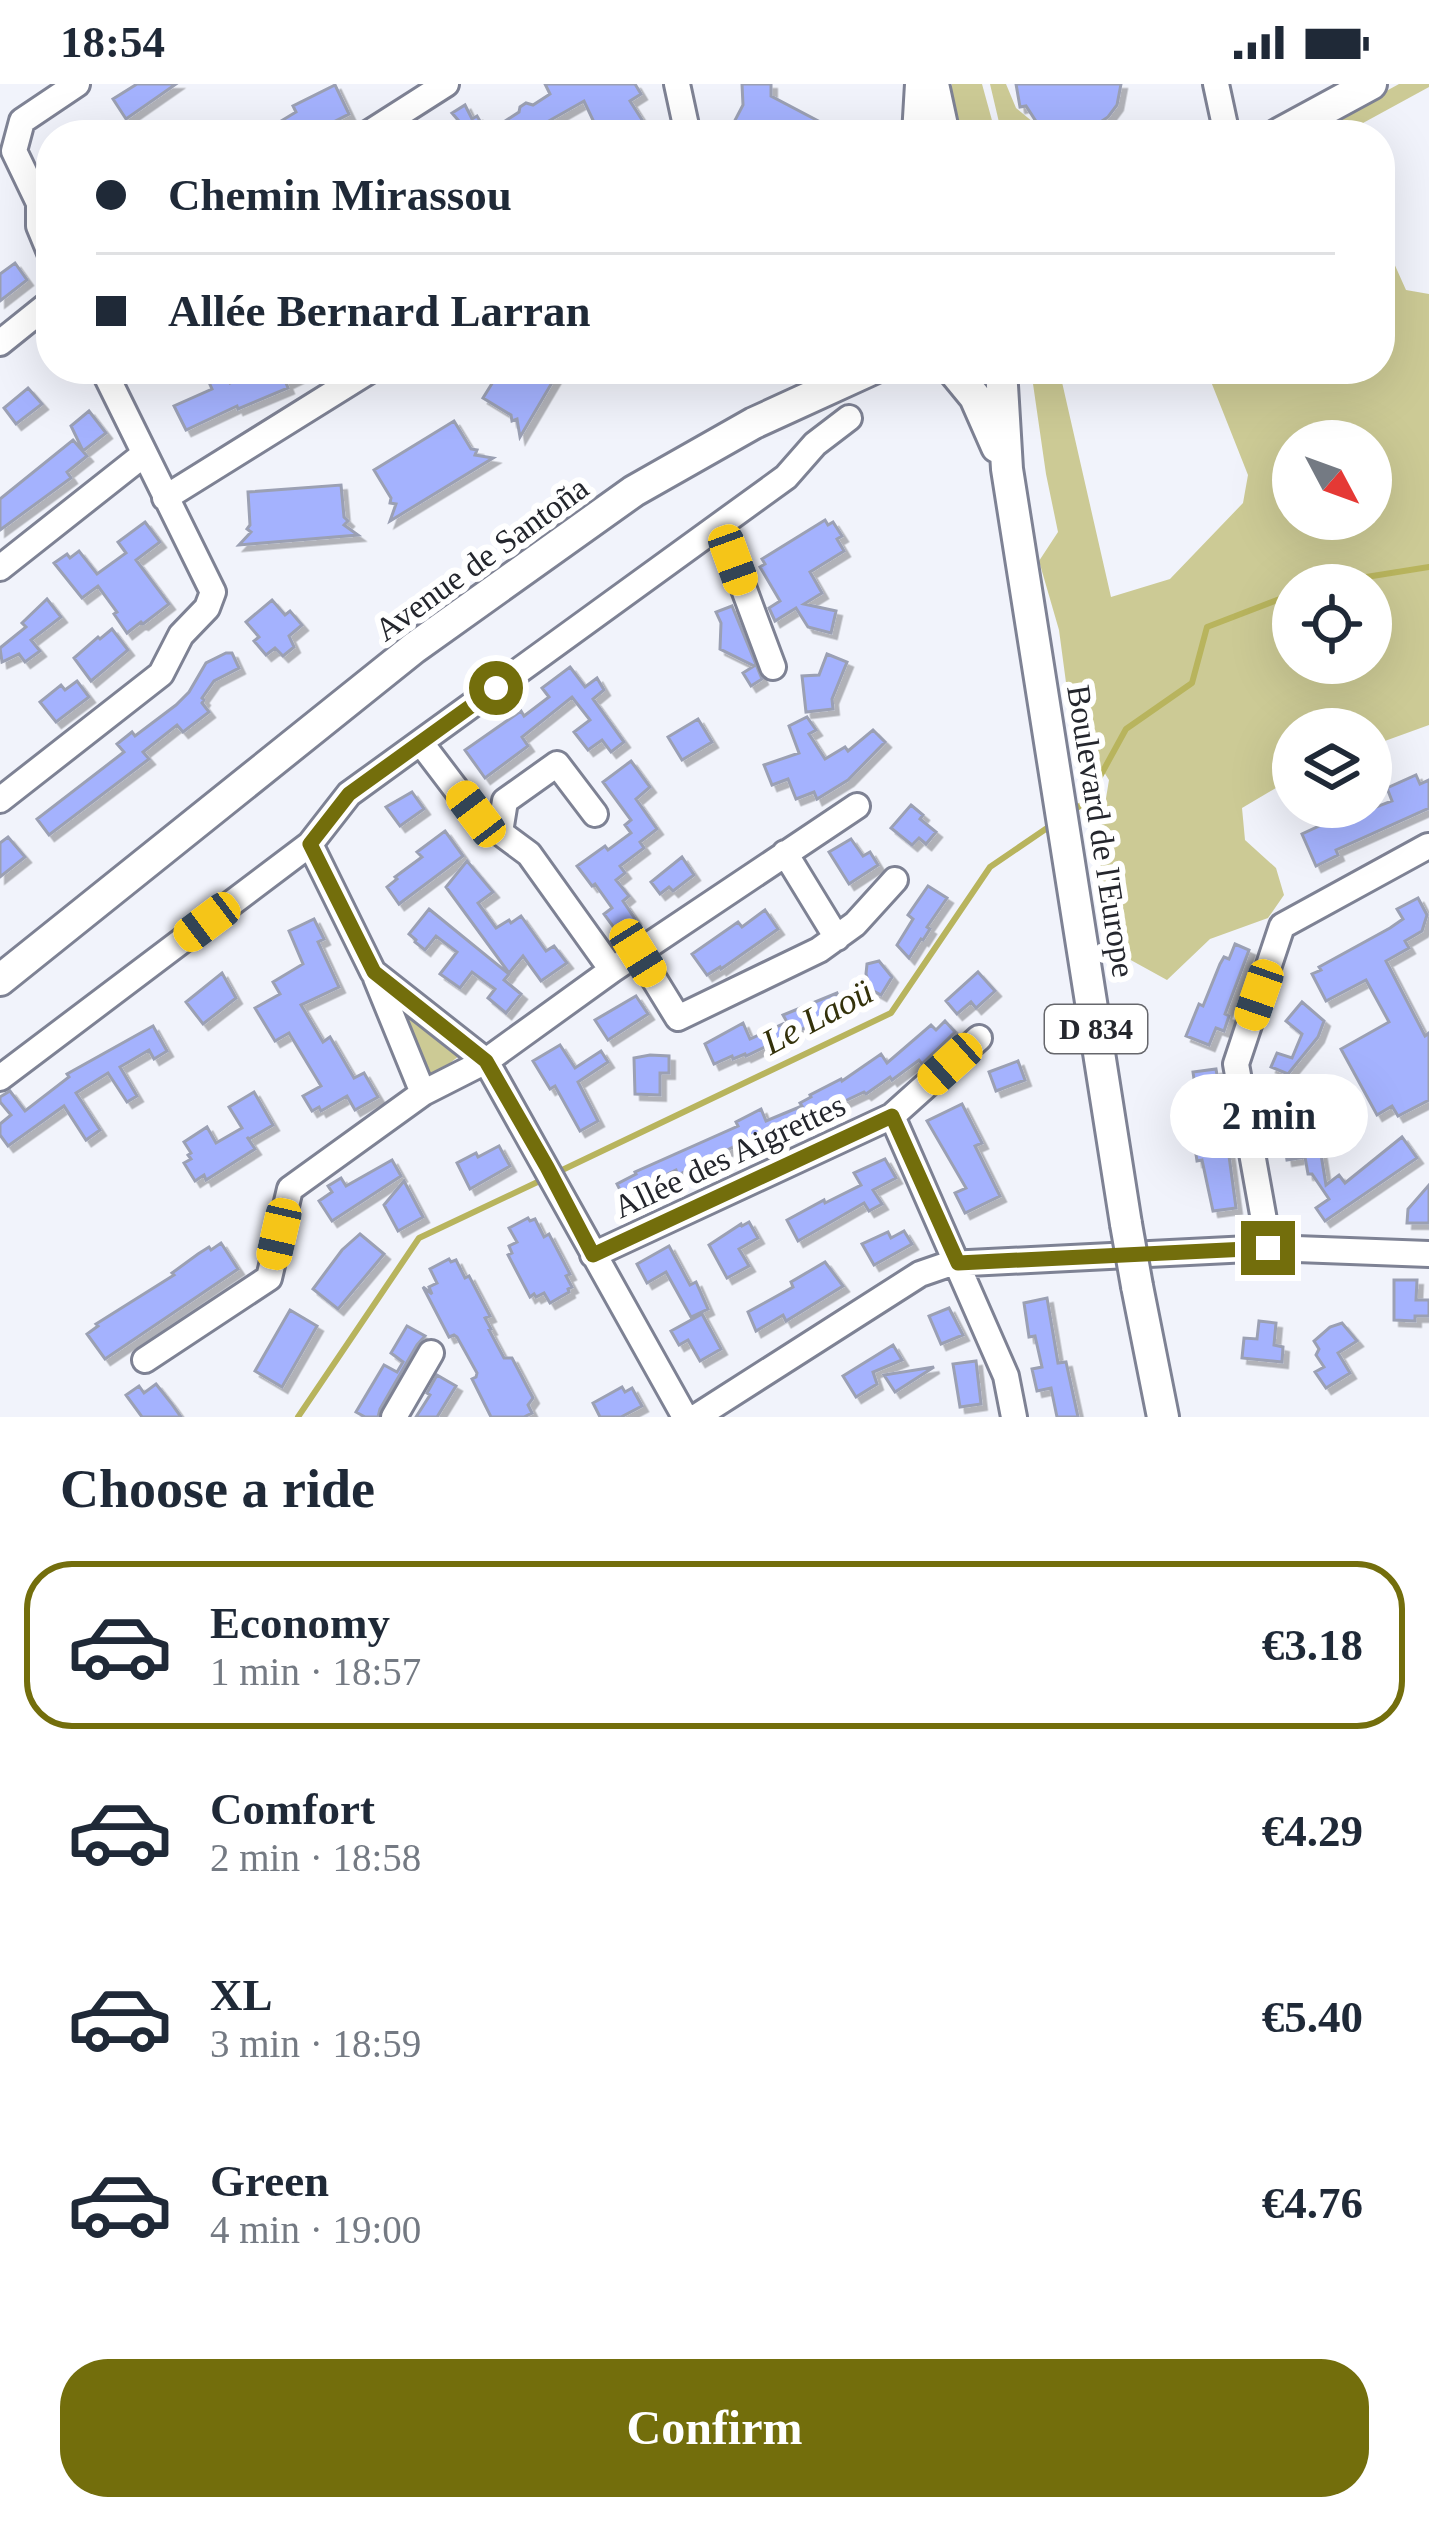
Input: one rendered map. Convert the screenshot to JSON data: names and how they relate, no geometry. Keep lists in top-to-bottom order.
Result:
{
  "streets": {
    "main road": ["Avenue de Santoña", "Boulevard de l'Europe", "D 834"],
    "street": ["Allée des Aigrettes"]
  },
  "water": ["Le Laoü"],
  "north": "bottom right",
  "page": {
    "status": "18:54",
    "banner": ["Chemin Mirassou", "Allée Bernard Larran"],
    "bubble": "2 min",
    "heading": "Choose a ride",
    "list": [
      {
        "name": "Economy",
        "note": "1 min · 18:57",
        "value": "€3.18"
      },
      {
        "name": "Comfort",
        "note": "2 min · 18:58",
        "value": "€4.29"
      },
      {
        "name": "XL",
        "note": "3 min · 18:59",
        "value": "€5.40"
      },
      {
        "name": "Green",
        "note": "4 min · 19:00",
        "value": "€4.76"
      }
    ],
    "buttons": "Confirm"
  }
}
